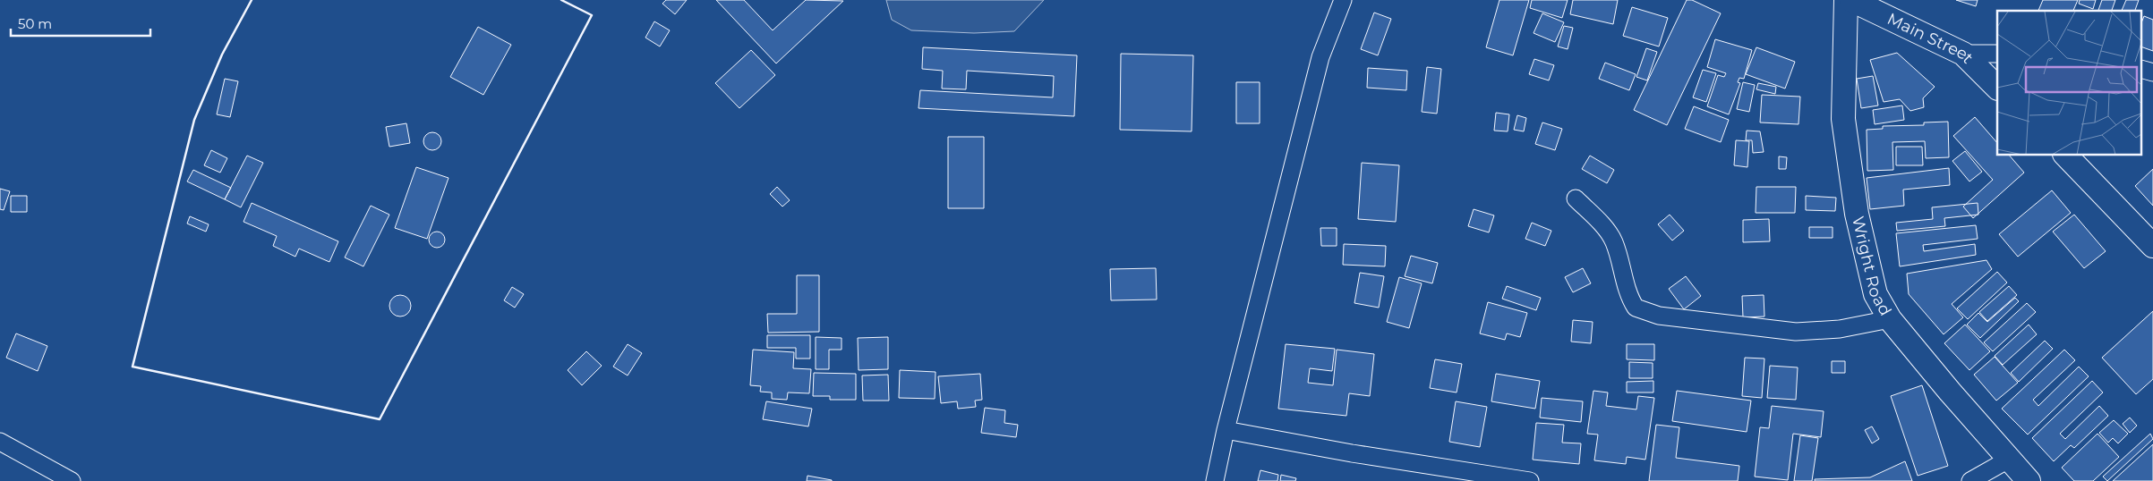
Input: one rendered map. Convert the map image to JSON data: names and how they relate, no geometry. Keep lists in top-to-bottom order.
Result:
{
  "streets": {
    "street": ["Main Street", "Wright Road"]
  },
  "scale_bar": "50 m"
}
